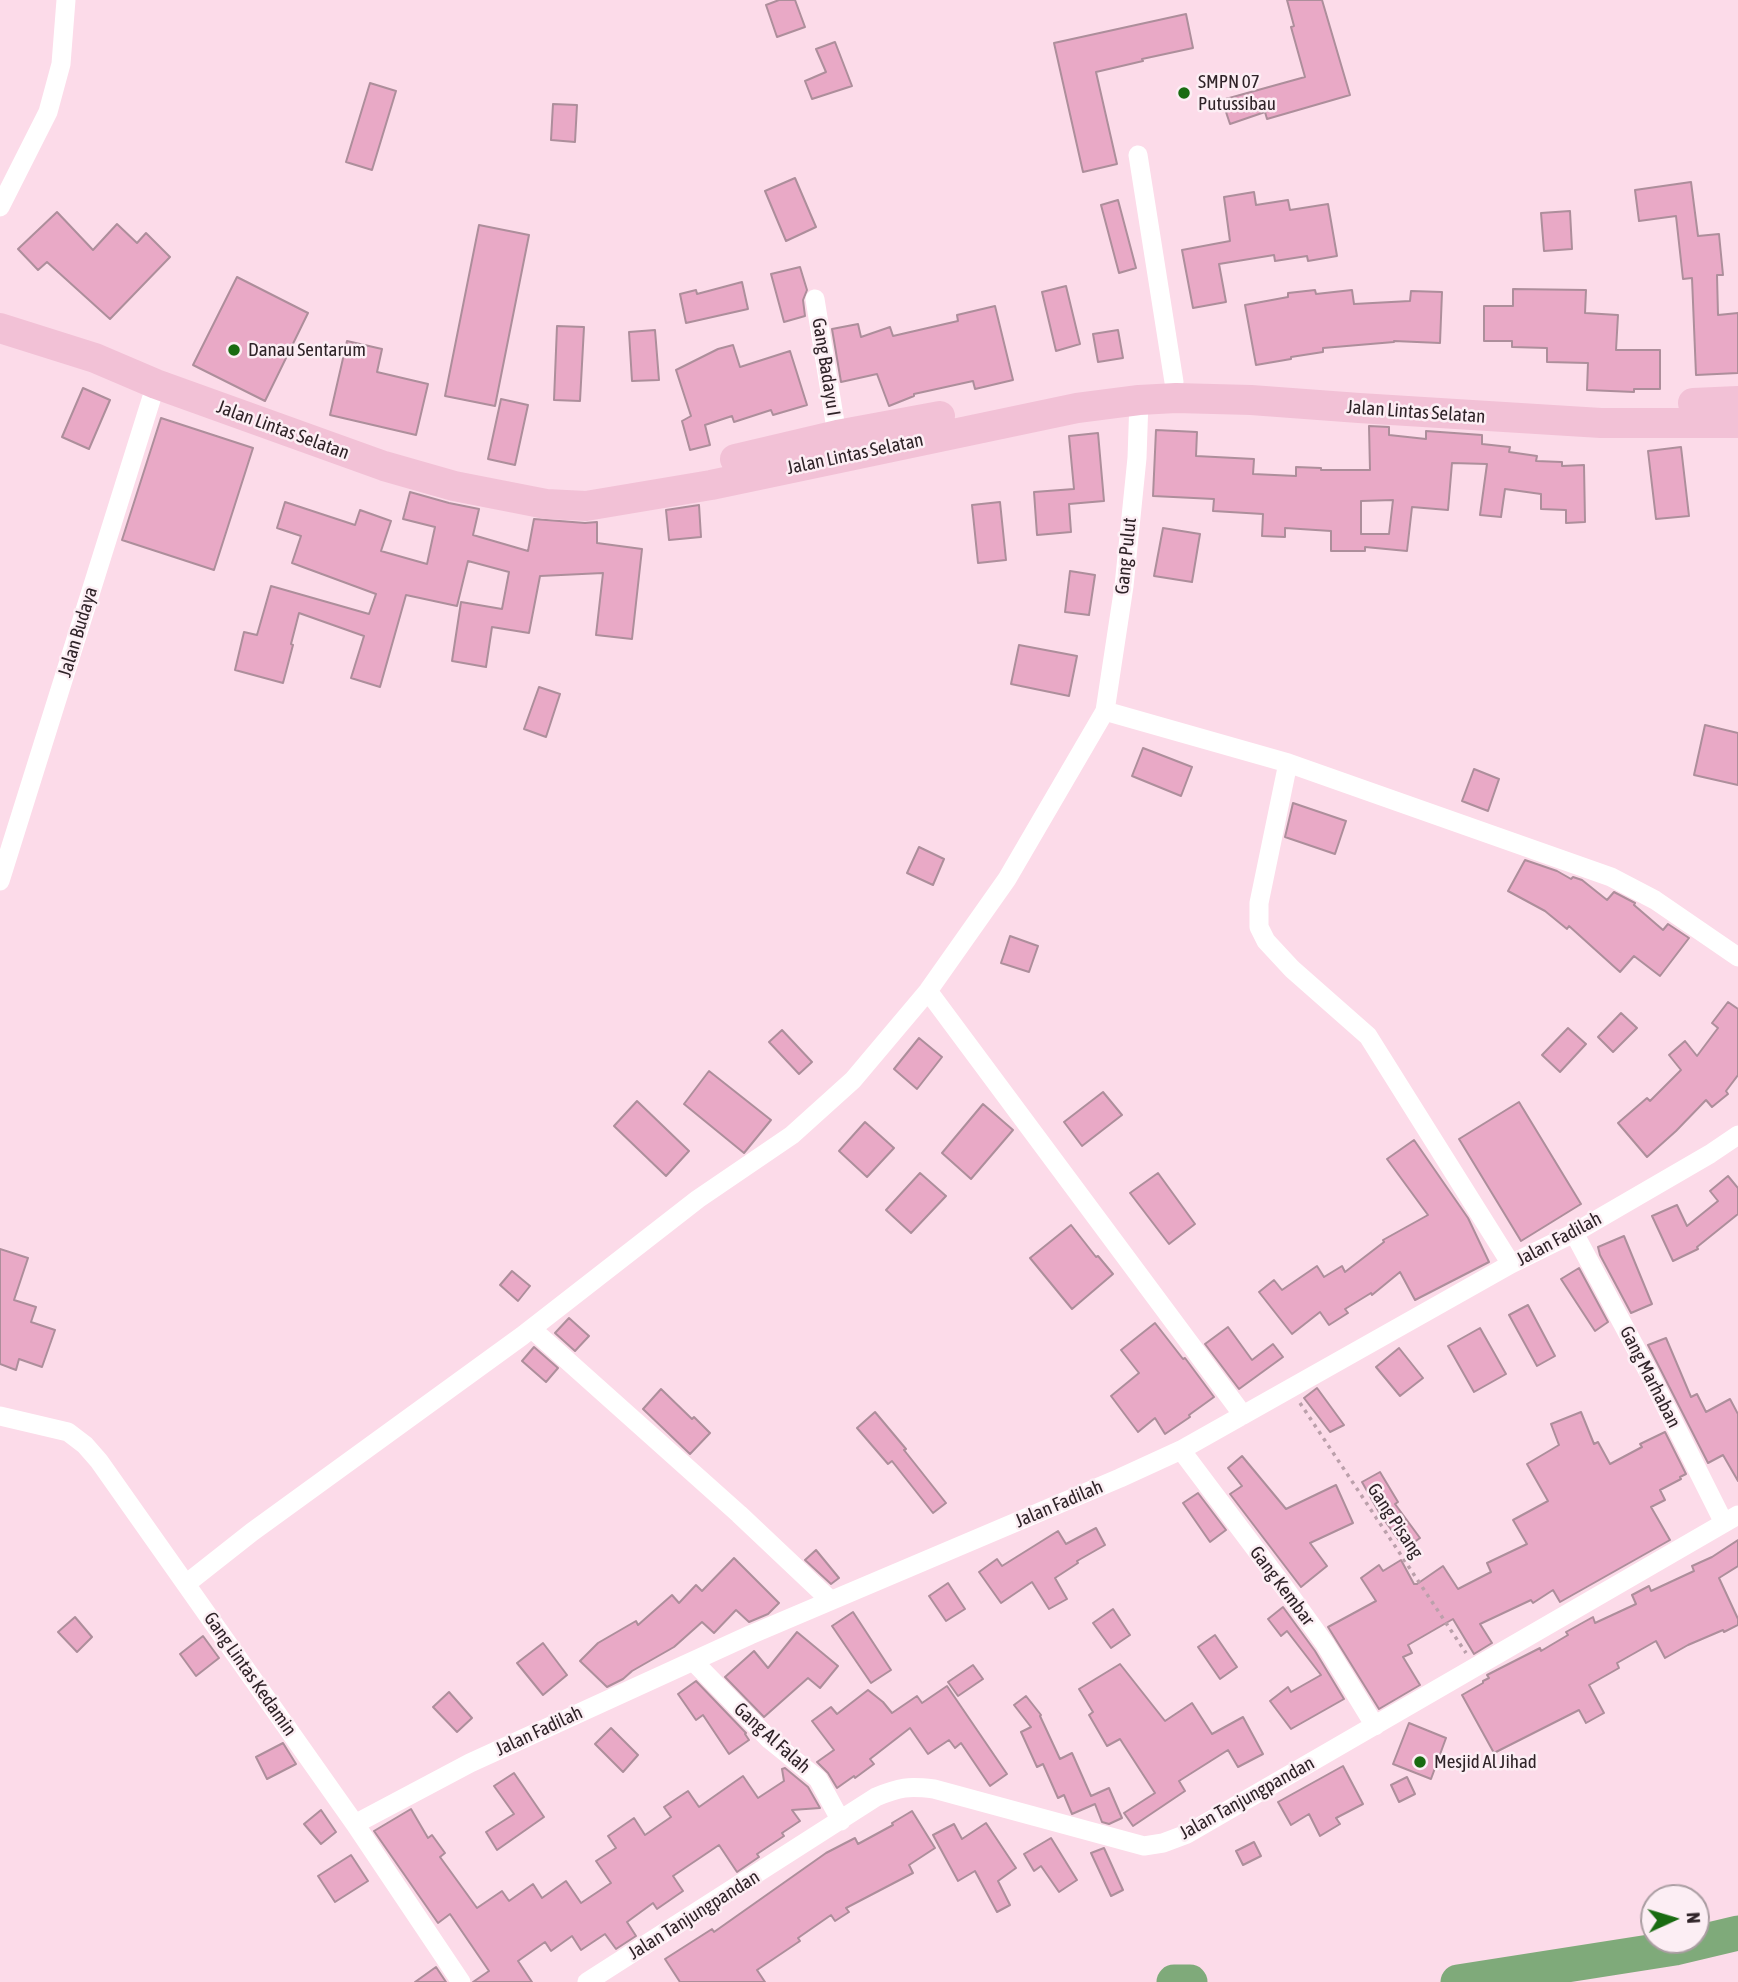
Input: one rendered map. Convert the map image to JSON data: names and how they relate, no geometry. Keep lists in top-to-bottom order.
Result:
{
  "streets": {
    "highway": ["Jalan Lintas Selatan"],
    "street": [
      "Gang Badayu I",
      "Gang Pulut",
      "Jalan Budaya",
      "Jalan Fadilah",
      "Gang Marhaban",
      "Gang Kembar",
      "Gang Lintas Kedamin",
      "Gang Al Falah",
      "Jalan Tanjungpandan"
    ],
    "path": ["Gang Pisang"]
  },
  "crossings": [
    ["Gang Badayu I", "Jalan Lintas Selatan"],
    ["Jalan Lintas Selatan", "Gang Pulut"],
    ["Jalan Lintas Selatan", "Jalan Budaya"],
    ["Jalan Fadilah", "Gang Marhaban"],
    ["Jalan Fadilah", "Gang Pisang"],
    ["Jalan Fadilah", "Gang Kembar"],
    ["Jalan Fadilah", "Gang Lintas Kedamin"],
    ["Jalan Fadilah", "Gang Al Falah"],
    ["Gang Marhaban", "Jalan Tanjungpandan"],
    ["Gang Pisang", "Jalan Tanjungpandan"],
    ["Gang Kembar", "Jalan Tanjungpandan"],
    ["Gang Al Falah", "Jalan Tanjungpandan"]
  ],
  "places": ["SMPN 07 Putussibau", "Danau Sentarum", "Mesjid Al Jihad"],
  "north": "right"
}
